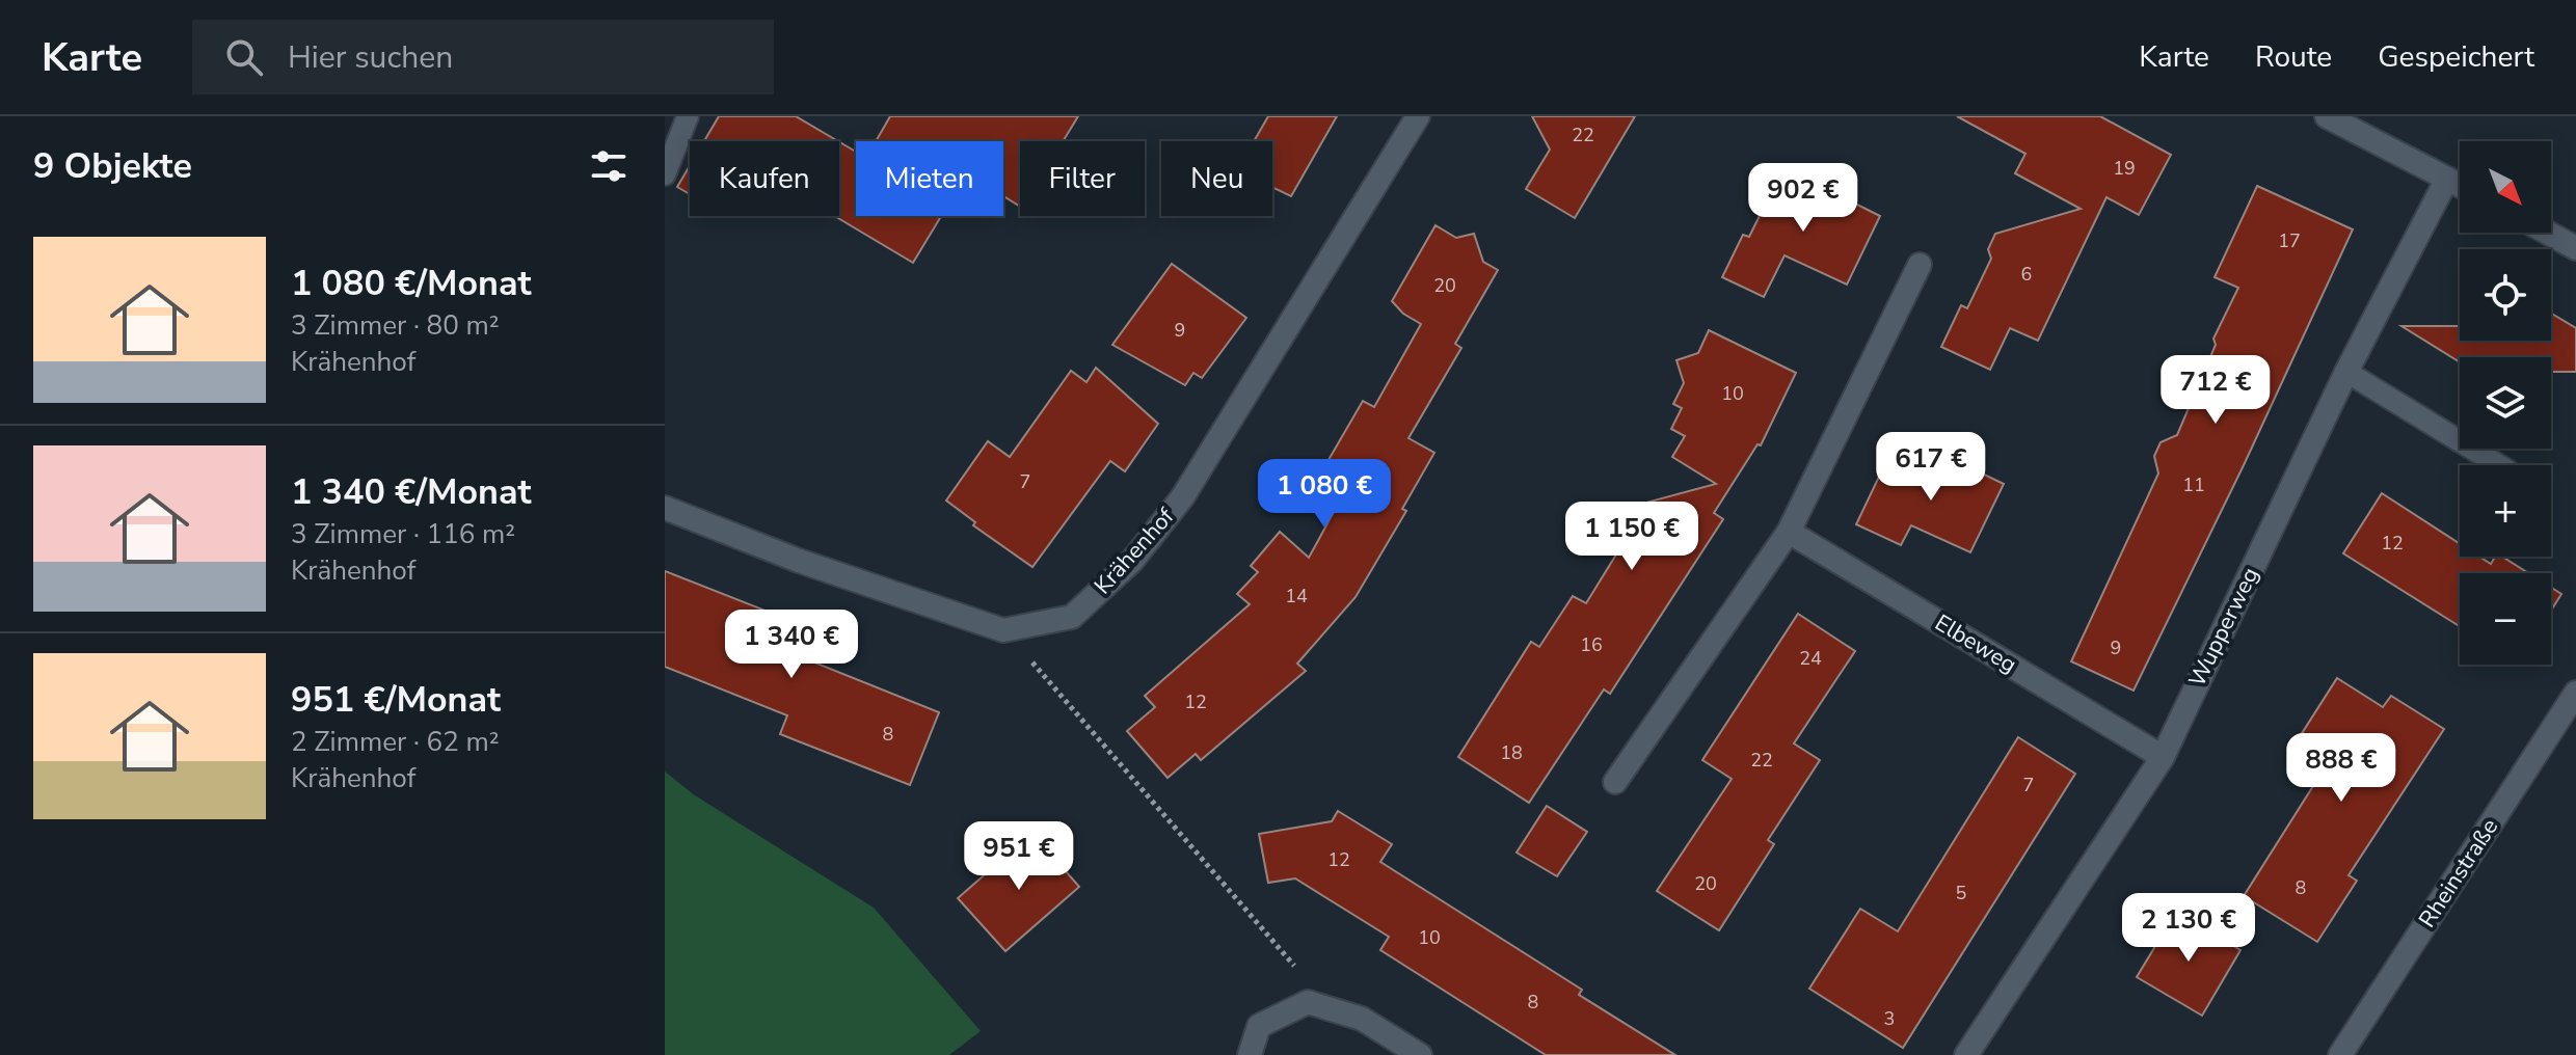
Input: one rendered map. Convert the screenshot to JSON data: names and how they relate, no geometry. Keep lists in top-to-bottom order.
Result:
{
  "streets": {
    "street": [
      "Krähenhof",
      "Wupperweg",
      "Elbeweg",
      "Rheinstraße"
    ]
  },
  "crossings": [
    ["Wupperweg", "Elbeweg"]
  ],
  "house_numbers": [
    "22",
    "19",
    "17",
    "6",
    "20",
    "9",
    "10",
    "7",
    "11",
    "12",
    "14",
    "16",
    "9",
    "24",
    "12",
    "8",
    "18",
    "22",
    "7",
    "12",
    "20",
    "8",
    "5",
    "10",
    "8",
    "3"
  ],
  "north": "bottom right",
  "page": {
    "header": "Karte",
    "search": "Hier suchen",
    "nav": ["Karte", "Route", "Gespeichert"],
    "heading": "9 Objekte",
    "map_buttons": ["+", "−"],
    "chip": [
      "Kaufen",
      "Mieten",
      "Filter",
      "Neu"
    ],
    "price": [
      "902 €",
      "712 €",
      "617 €",
      "1 080 €",
      "1 150 €",
      "1 340 €",
      "888 €",
      "951 €",
      "2 130 €"
    ],
    "list": [
      {
        "name": "1 080 €/Monat",
        "note": "3 Zimmer · 80 m² · Krähenhof"
      },
      {
        "name": "1 340 €/Monat",
        "note": "3 Zimmer · 116 m² · Krähenhof"
      },
      {
        "name": "951 €/Monat",
        "note": "2 Zimmer · 62 m² · Krähenhof"
      }
    ]
  }
}
